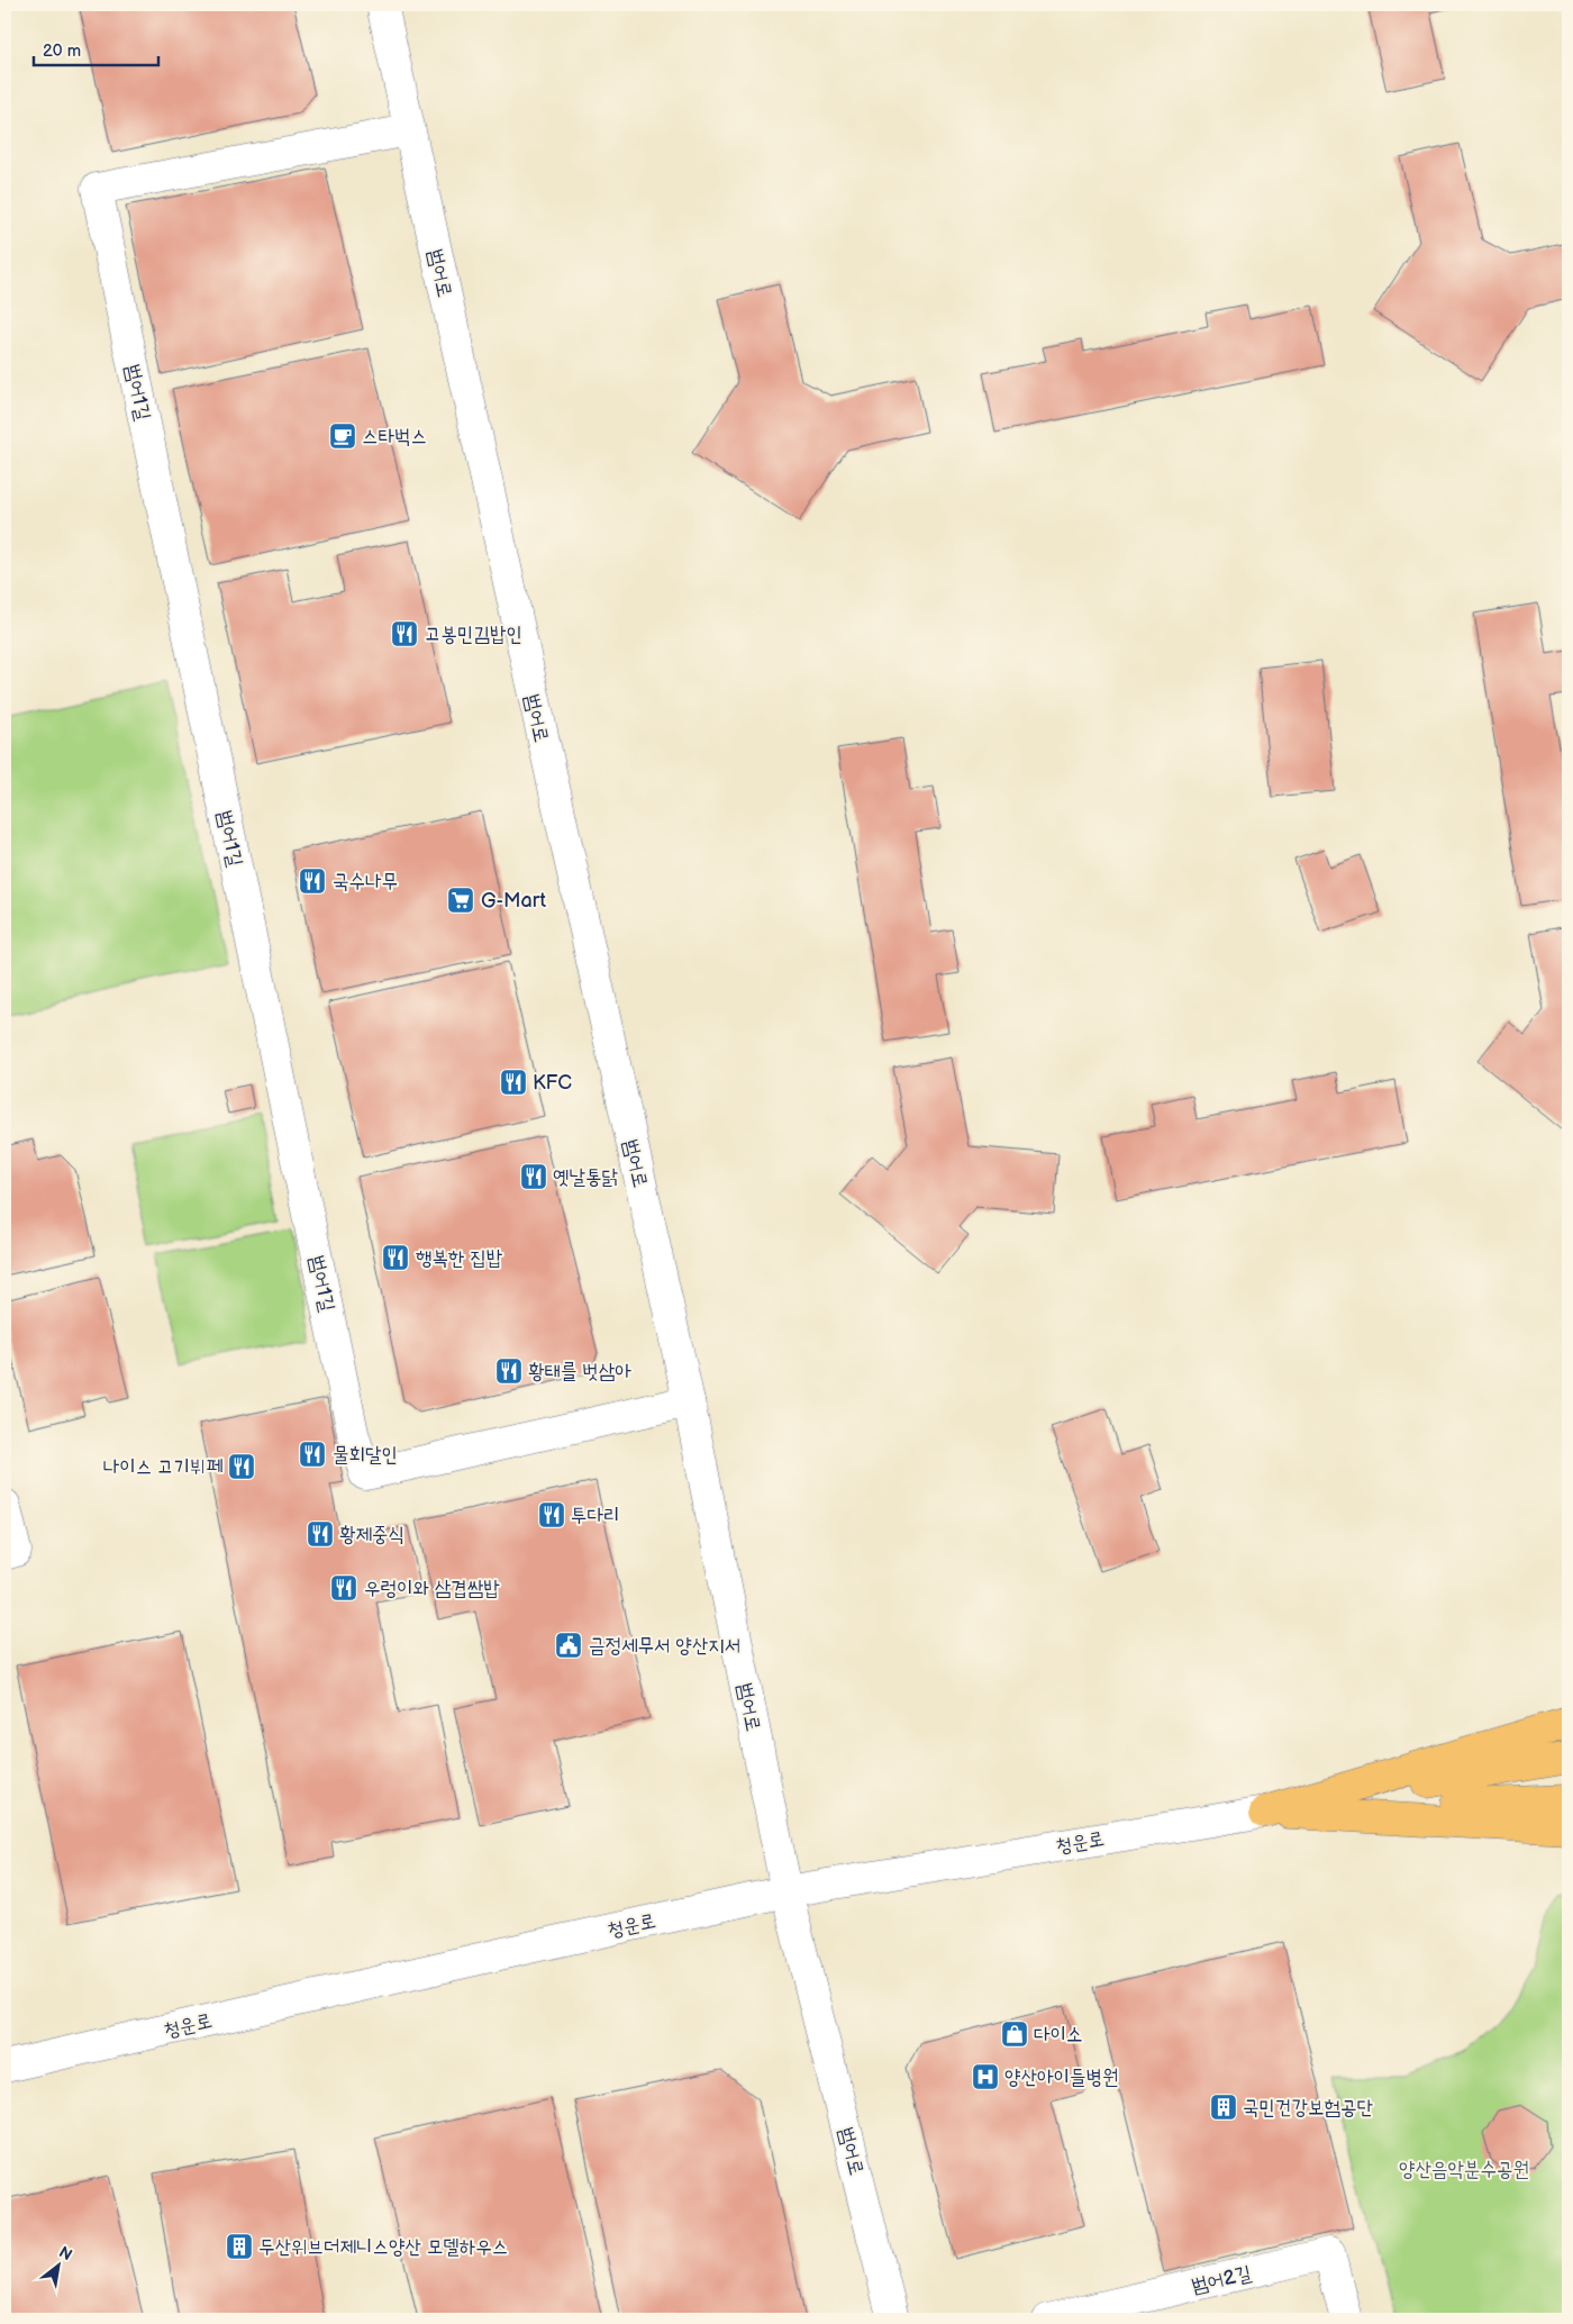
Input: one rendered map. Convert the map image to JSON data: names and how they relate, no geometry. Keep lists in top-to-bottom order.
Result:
{
  "streets": {
    "street": [
      "범어로",
      "범어1길",
      "청운로",
      "범어2길"
    ]
  },
  "crossings": [
    ["범어로", "범어1길"],
    ["범어로", "청운로"]
  ],
  "parks": ["양산음악분수공원"],
  "places": {
    "cafe": ["스타벅스"],
    "restaurant": [
      "고봉민김밥인",
      "국수나무",
      "KFC",
      "옛날통닭",
      "행복한 집밥",
      "황태를 벗삼아",
      "물회달인",
      "나이스 고기뷔페",
      "투다리",
      "황제중식",
      "우렁이와 삼겹쌈밥"
    ],
    "supermarket": ["G-Mart"],
    "public building": ["금정세무서 양산지서"],
    "shop": ["다이소"],
    "hospital": ["양산아이들병원"],
    "building": ["국민건강보험공단", "두산위브더제니스양산 모델하우스"]
  },
  "scale_bar": "20 m",
  "north": "top right"
}
